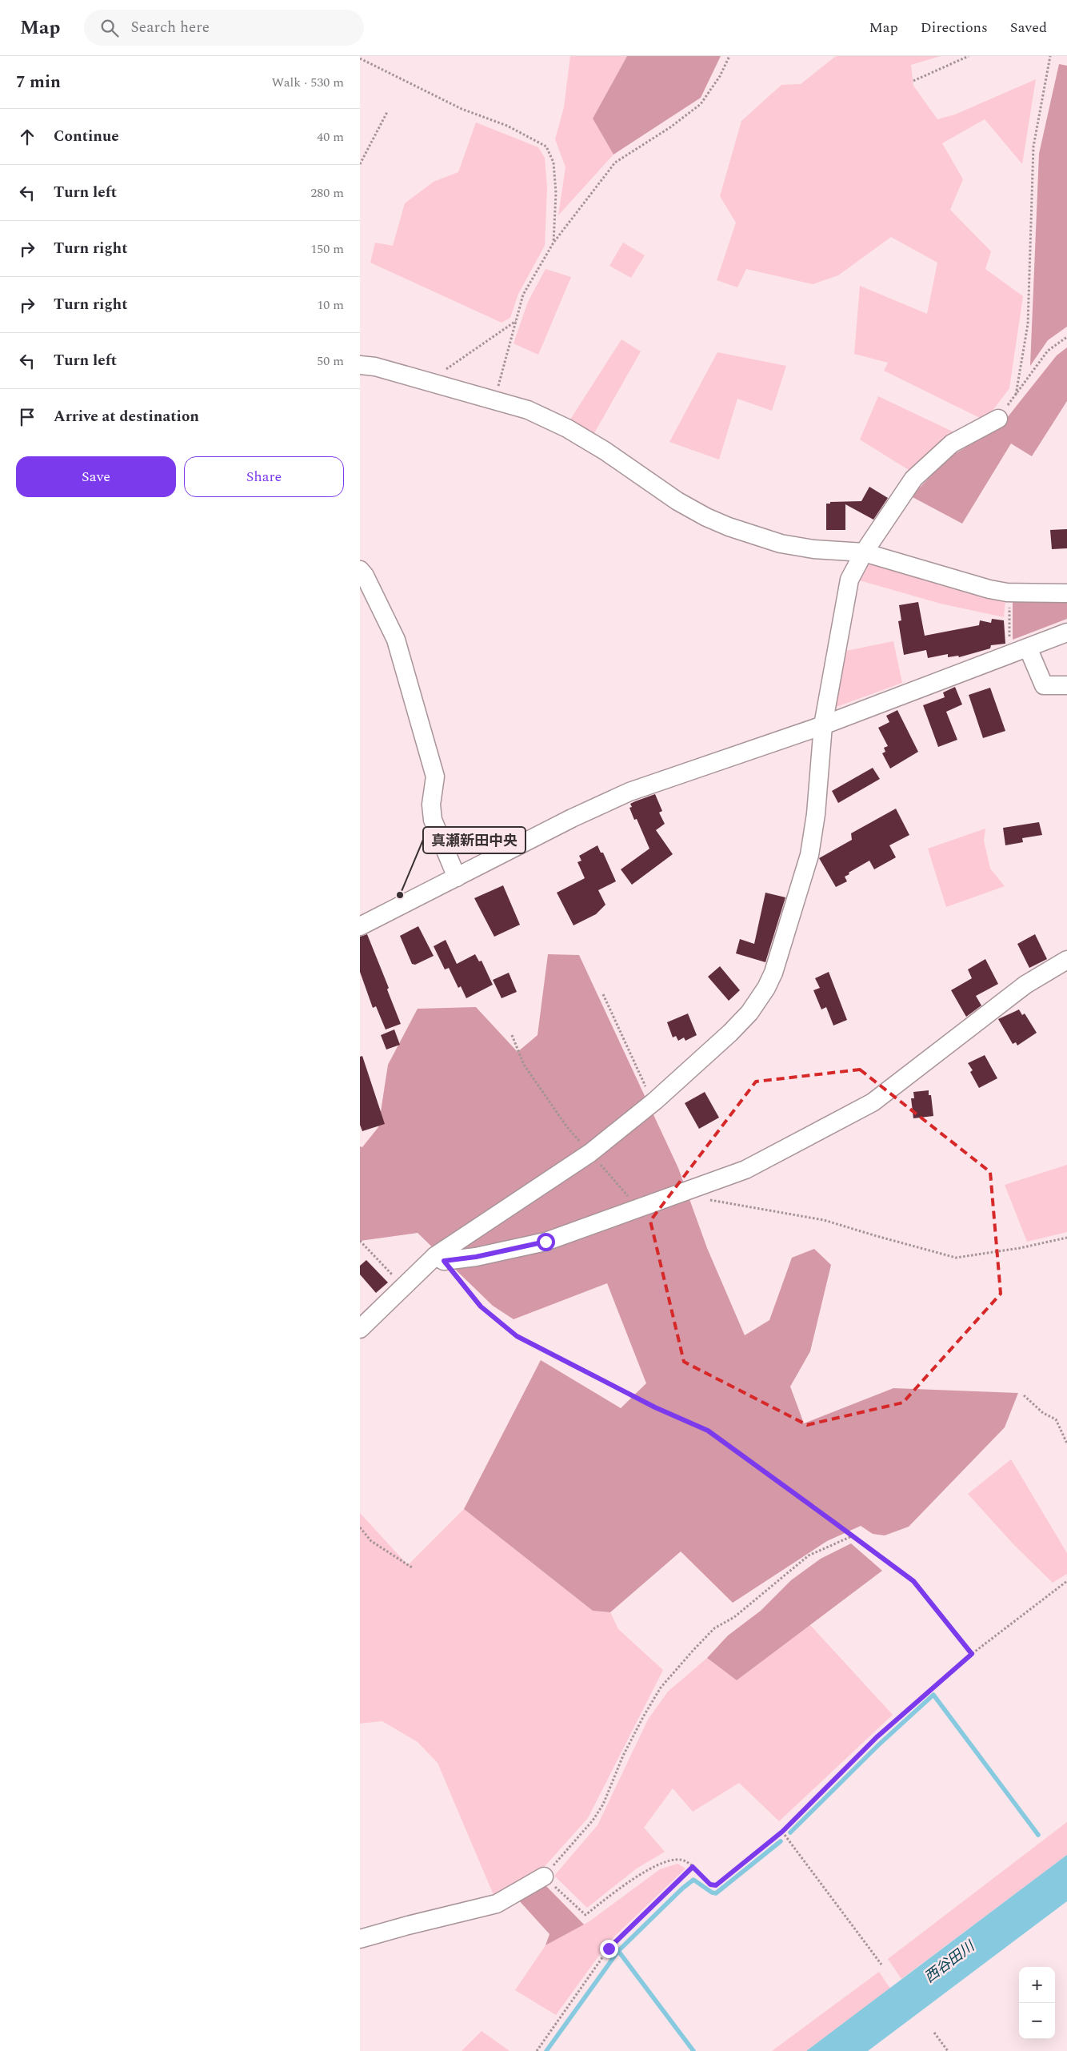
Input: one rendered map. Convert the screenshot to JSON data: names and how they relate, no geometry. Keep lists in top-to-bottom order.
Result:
{
  "water": ["西谷田川"],
  "places": ["真瀬新田中央"],
  "page": {
    "header": "Map",
    "search": "Search here",
    "nav": ["Map", "Directions", "Saved"],
    "heading": ["7 min", "Walk · 530 m"],
    "list": [
      ["Continue", "40 m"],
      ["Turn left", "280 m"],
      ["Turn right", "150 m"],
      ["Turn right", "10 m"],
      ["Turn left", "50 m"],
      "Arrive at destination"
    ],
    "buttons": ["Save", "Share"],
    "map_buttons": ["+", "−"]
  }
}
